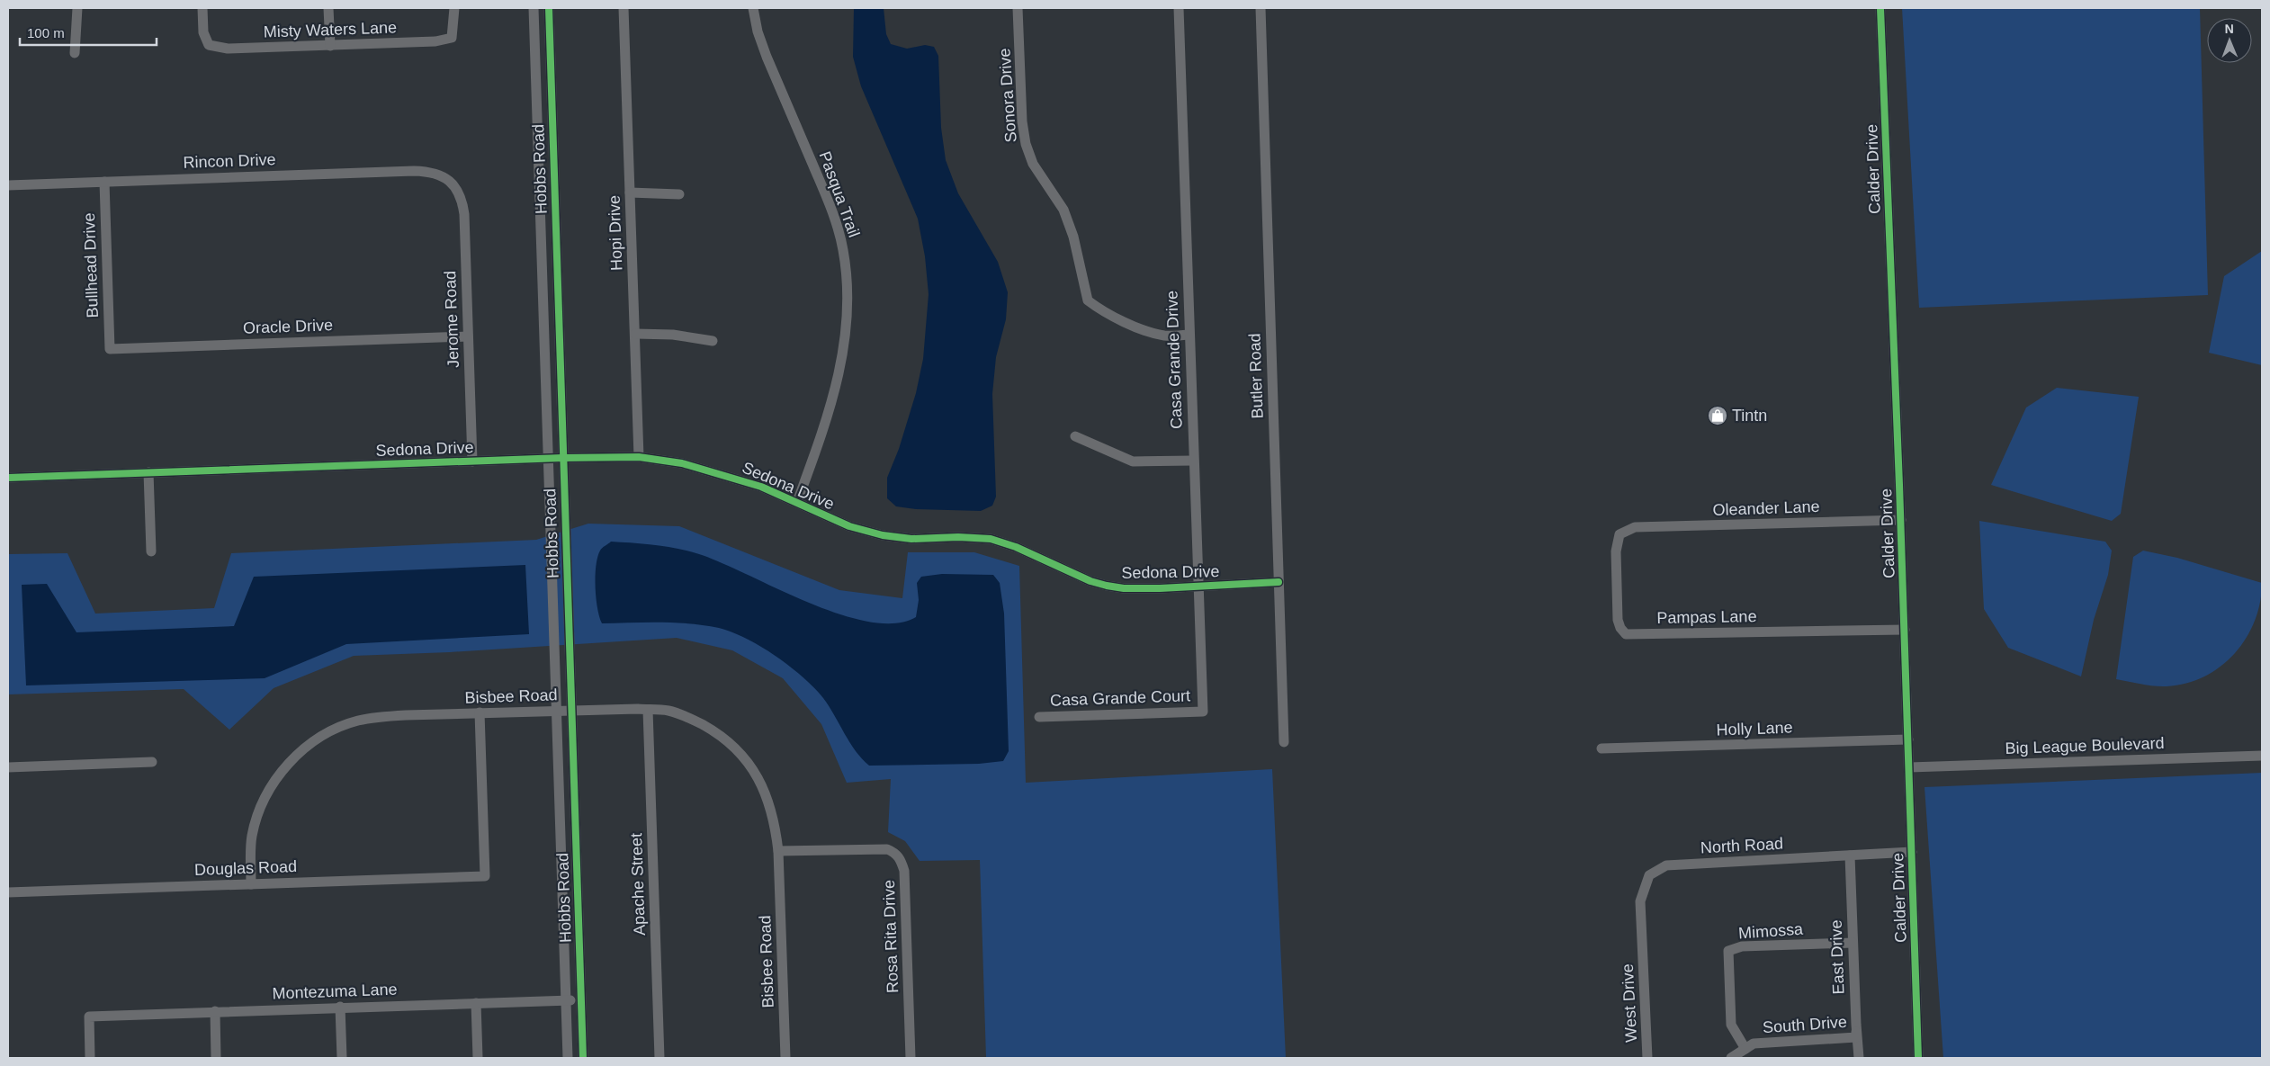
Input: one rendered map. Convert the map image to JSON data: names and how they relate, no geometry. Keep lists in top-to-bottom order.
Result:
{
  "streets": {
    "street": [
      "Misty Waters Lane",
      "Sonora Drive",
      "Rincon Drive",
      "Hobbs Road",
      "Calder Drive",
      "Pasqua Trail",
      "Hopi Drive",
      "Bullhead Drive",
      "Jerome Road",
      "Oracle Drive",
      "Casa Grande Drive",
      "Butler Road",
      "Sedona Drive",
      "Oleander Lane",
      "Pampas Lane",
      "Bisbee Road",
      "Casa Grande Court",
      "Holly Lane",
      "Big League Boulevard",
      "North Road",
      "Douglas Road",
      "Apache Street",
      "Mimossa",
      "Rosa Rita Drive",
      "East Drive",
      "Montezuma Lane",
      "West Drive",
      "South Drive"
    ]
  },
  "crossings": [
    ["Sonora Drive", "Casa Grande Drive"],
    ["Rincon Drive", "Bullhead Drive"],
    ["Rincon Drive", "Jerome Road"],
    ["Hobbs Road", "Sedona Drive"],
    ["Hobbs Road", "Bisbee Road"],
    ["Hobbs Road", "Montezuma Lane"],
    ["Calder Drive", "Oleander Lane"],
    ["Calder Drive", "Pampas Lane"],
    ["Calder Drive", "Holly Lane"],
    ["Calder Drive", "Big League Boulevard"],
    ["Calder Drive", "North Road"],
    ["Pasqua Trail", "Sedona Drive"],
    ["Hopi Drive", "Sedona Drive"],
    ["Bullhead Drive", "Oracle Drive"],
    ["Jerome Road", "Oracle Drive"],
    ["Jerome Road", "Sedona Drive"],
    ["Casa Grande Drive", "Sedona Drive"],
    ["Casa Grande Drive", "Casa Grande Court"],
    ["Butler Road", "Sedona Drive"],
    ["Oleander Lane", "Pampas Lane"],
    ["Bisbee Road", "Douglas Road"],
    ["Bisbee Road", "Apache Street"],
    ["Bisbee Road", "Rosa Rita Drive"],
    ["North Road", "East Drive"],
    ["North Road", "West Drive"],
    ["Mimossa", "East Drive"],
    ["Mimossa", "South Drive"],
    ["East Drive", "South Drive"]
  ],
  "places": {
    "shop": ["Tintn"]
  },
  "scale_bar": "100 m",
  "north": "top"
}
